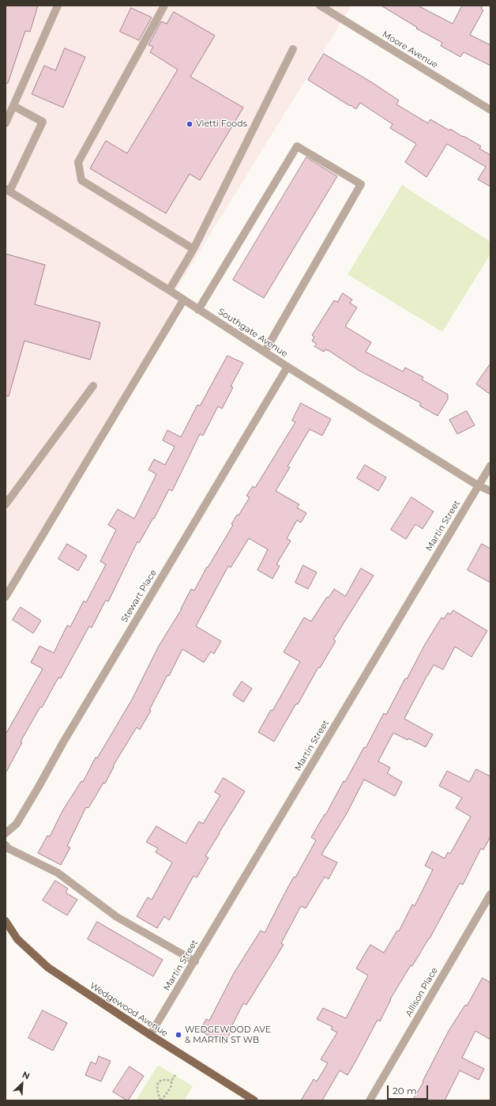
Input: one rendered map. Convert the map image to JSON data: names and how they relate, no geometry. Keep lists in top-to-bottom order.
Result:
{
  "streets": {
    "main road": ["Wedgewood Avenue"],
    "street": [
      "Moore Avenue",
      "Southgate Avenue",
      "Martin Street",
      "Stewart Place",
      "Allison Place"
    ]
  },
  "crossings": [
    ["Southgate Avenue", "Martin Street"],
    ["Southgate Avenue", "Stewart Place"],
    ["Martin Street", "Wedgewood Avenue"]
  ],
  "places": ["Vietti Foods", "WEDGEWOOD AVE & MARTIN ST WB"],
  "scale_bar": "20 m",
  "north": "top right"
}
